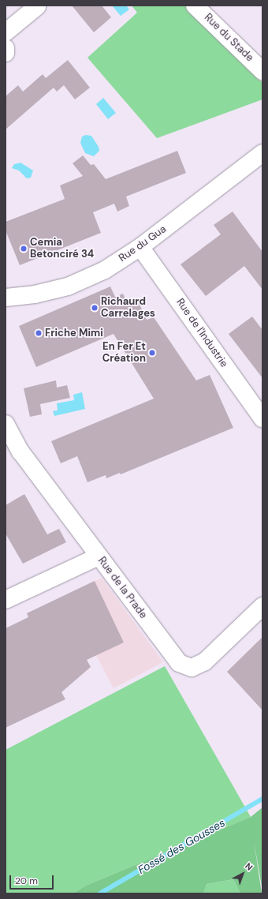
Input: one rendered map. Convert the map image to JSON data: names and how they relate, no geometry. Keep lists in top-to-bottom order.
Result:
{
  "streets": {
    "street": [
      "Rue du Stade",
      "Rue du Gua",
      "Rue de l'Industrie",
      "Rue de la Prade"
    ]
  },
  "crossings": [
    ["Rue du Gua", "Rue de l'Industrie"]
  ],
  "water": ["Fossé des Gousses"],
  "places": [
    "Cemia Betonciré 34",
    "Richaurd Carrelages",
    "Friche Mimi",
    "En Fer Et Création"
  ],
  "scale_bar": "20 m",
  "north": "top right"
}
